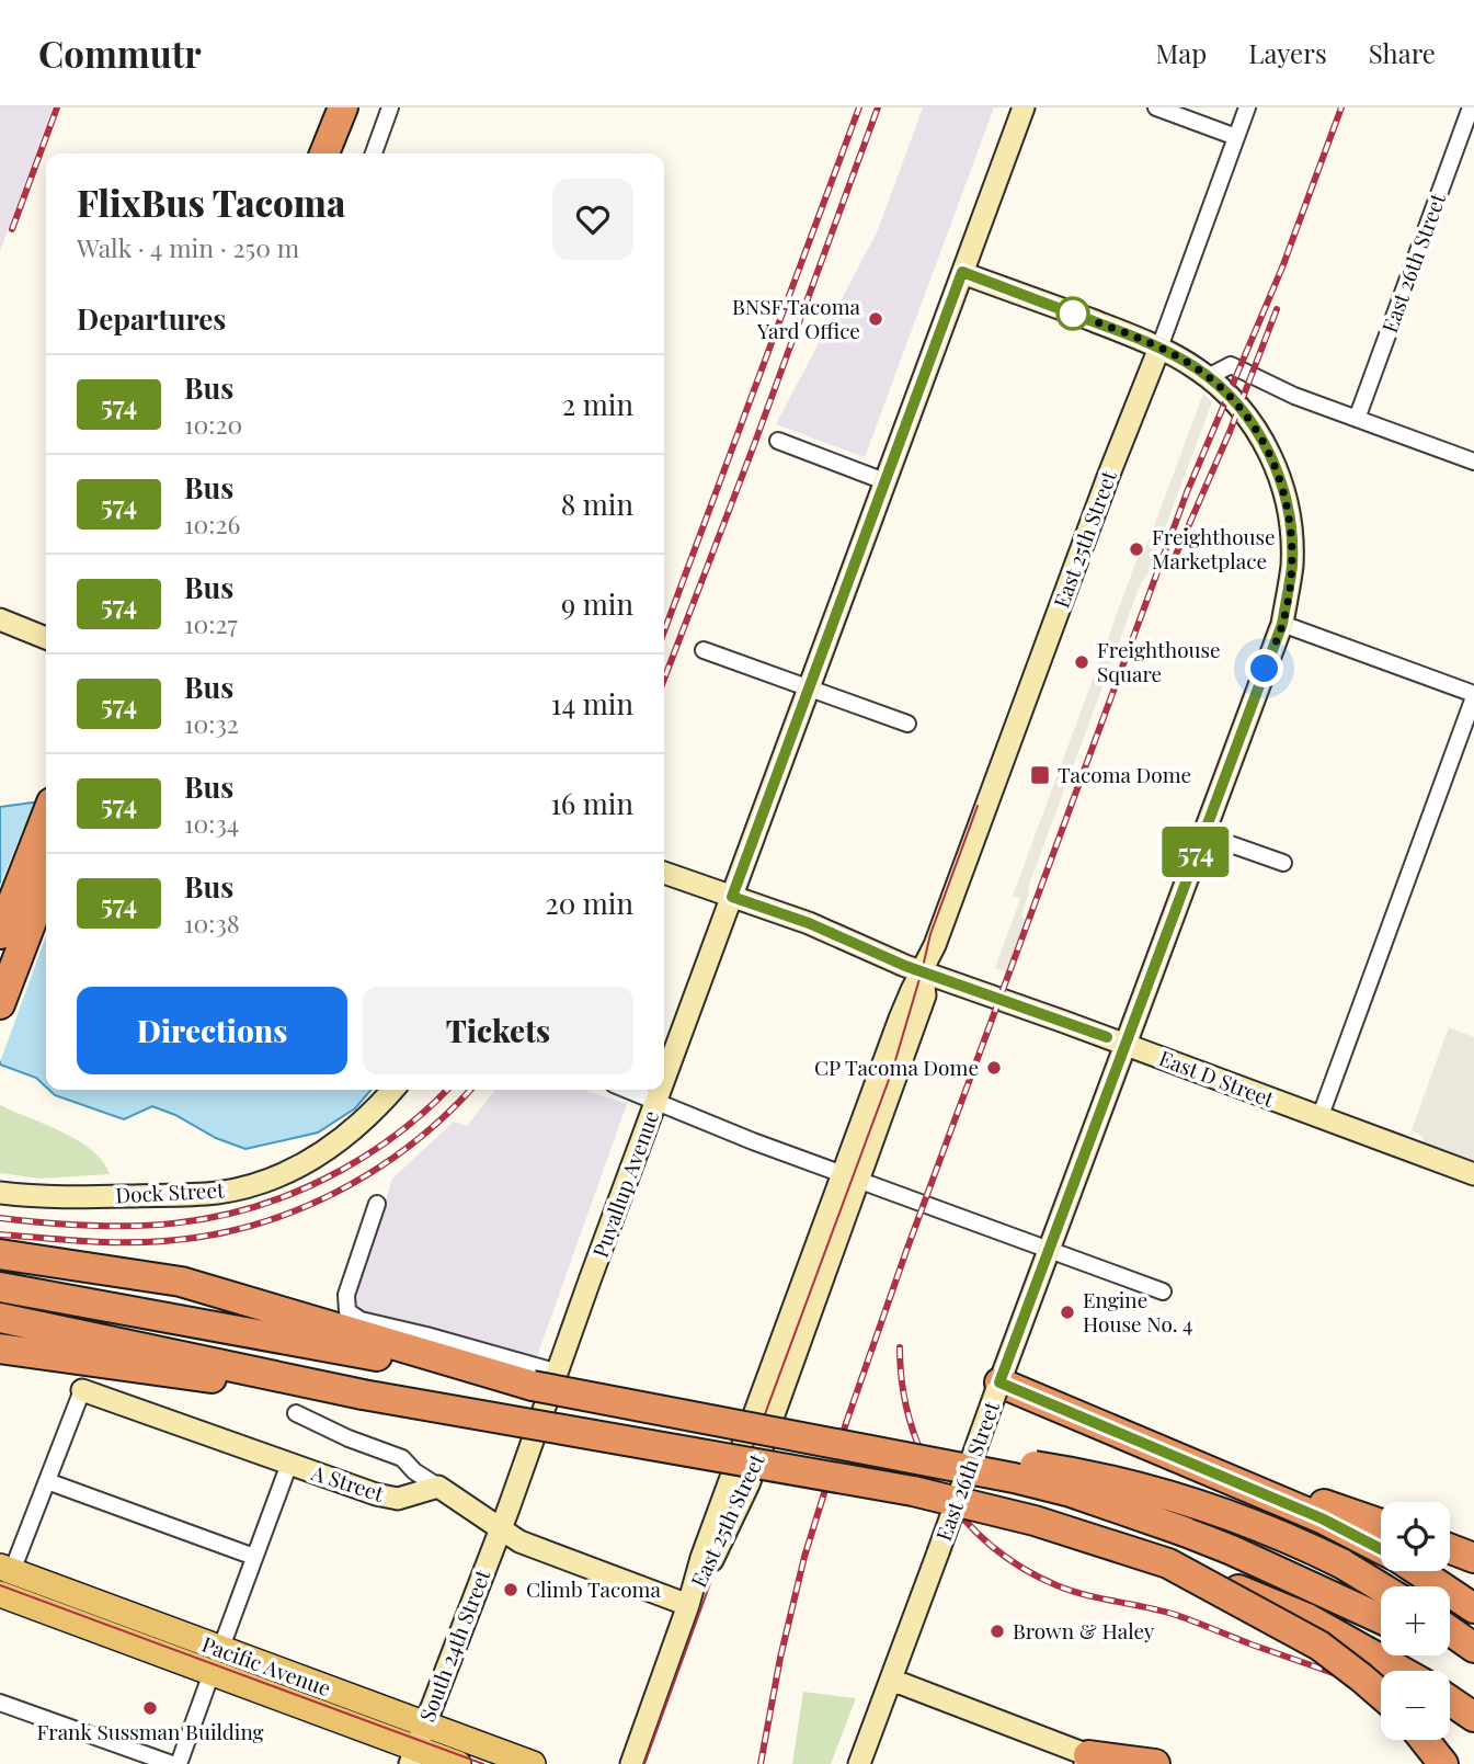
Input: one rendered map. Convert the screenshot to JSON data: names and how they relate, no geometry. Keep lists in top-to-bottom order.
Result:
{
  "streets": {
    "main road": ["Pacific Avenue"],
    "street": [
      "East 26th Street",
      "East 25th Street",
      "East D Street",
      "Puyallup Avenue",
      "Dock Street",
      "A Street",
      "South 24th Street"
    ]
  },
  "crossings": [
    ["East 26th Street", "East 25th Street"],
    ["East 26th Street", "East D Street"],
    ["East 26th Street", "Puyallup Avenue"],
    ["East 25th Street", "East D Street"],
    ["East D Street", "Puyallup Avenue"],
    ["Puyallup Avenue", "South 24th Street"],
    ["South 24th Street", "Pacific Avenue"]
  ],
  "places": {
    "other": [
      "BNSF Tacoma Yard Office",
      "Freighthouse Marketplace",
      "Freighthouse Square",
      "CP Tacoma Dome",
      "Engine House No. 4",
      "Climb Tacoma",
      "Brown & Haley",
      "Frank Sussman Building"
    ],
    "transit": ["Tacoma Dome"]
  },
  "lines": ["bus line 574"],
  "page": {
    "header": "Commutr",
    "nav": ["Map", "Layers", "Share"],
    "on_map": "574",
    "heading": [
      ["FlixBus Tacoma", "Walk · 4 min · 250 m"],
      "Departures"
    ],
    "list": [
      {
        "mark": "574",
        "name": "Bus",
        "note": "10:20",
        "value": "2 min"
      },
      {
        "mark": "574",
        "name": "Bus",
        "note": "10:26",
        "value": "8 min"
      },
      {
        "mark": "574",
        "name": "Bus",
        "note": "10:27",
        "value": "9 min"
      },
      {
        "mark": "574",
        "name": "Bus",
        "note": "10:32",
        "value": "14 min"
      },
      {
        "mark": "574",
        "name": "Bus",
        "note": "10:34",
        "value": "16 min"
      },
      {
        "mark": "574",
        "name": "Bus",
        "note": "10:38",
        "value": "20 min"
      }
    ],
    "buttons": ["Directions", "Tickets"],
    "map_buttons": ["+", "−"]
  }
}
